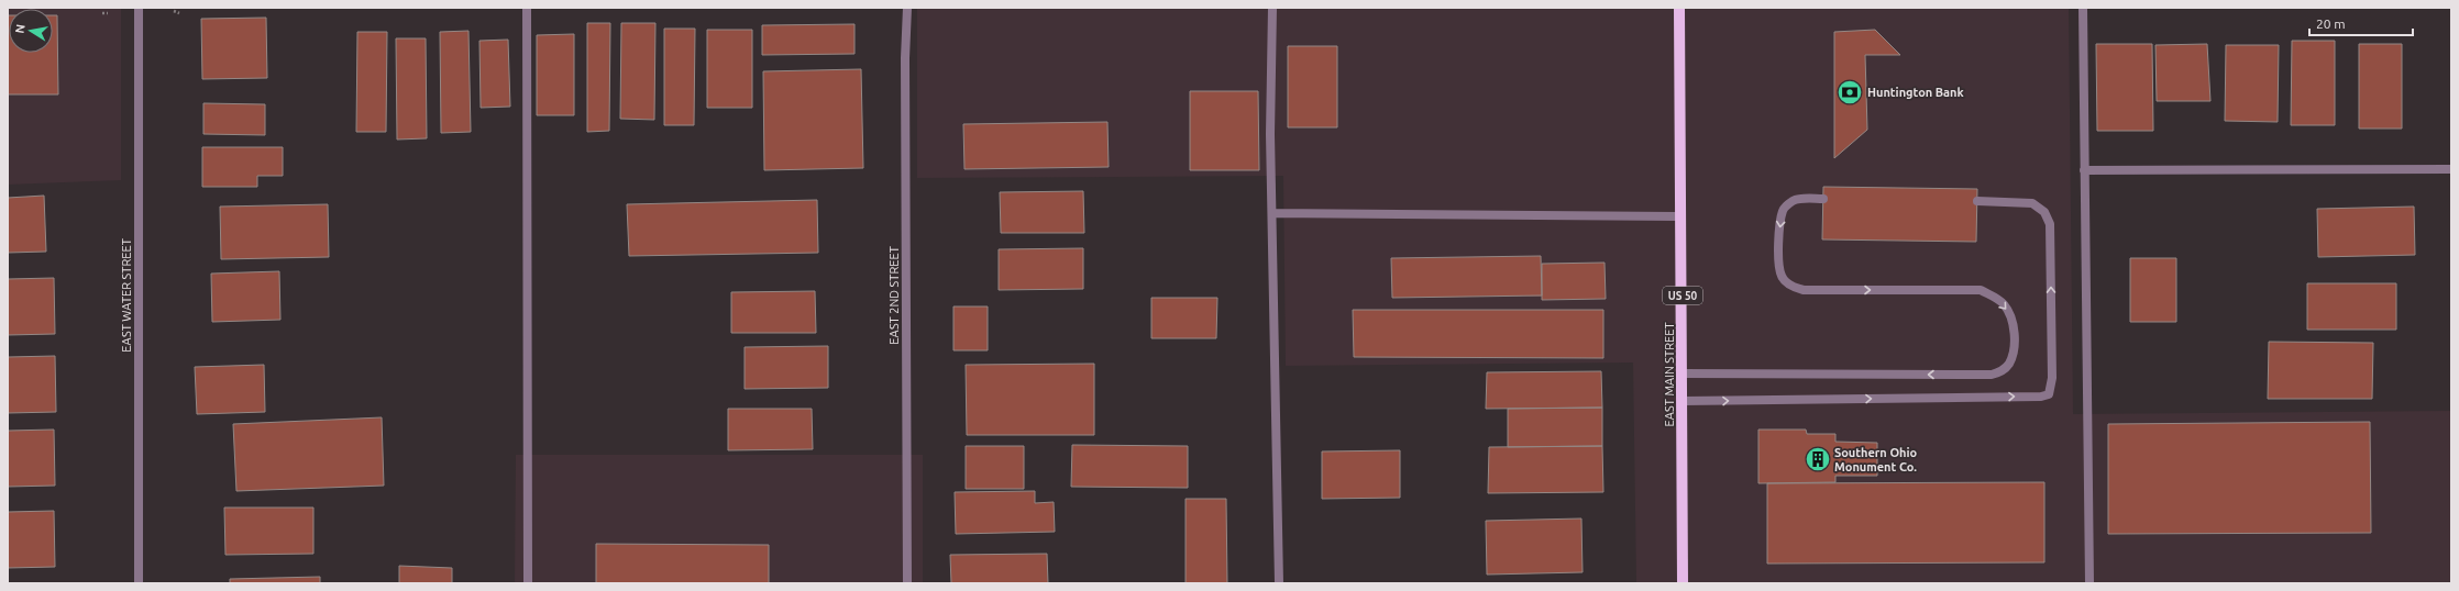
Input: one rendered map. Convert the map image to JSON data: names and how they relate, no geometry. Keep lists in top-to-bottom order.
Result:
{
  "streets": {
    "main road": ["US 50", "EAST MAIN STREET"],
    "street": ["EAST WATER STREET", "EAST 2ND STREET"]
  },
  "places": {
    "bank": ["Huntington Bank"],
    "building": ["Southern Ohio Monument Co."]
  },
  "scale_bar": "20 m",
  "north": "left"
}
